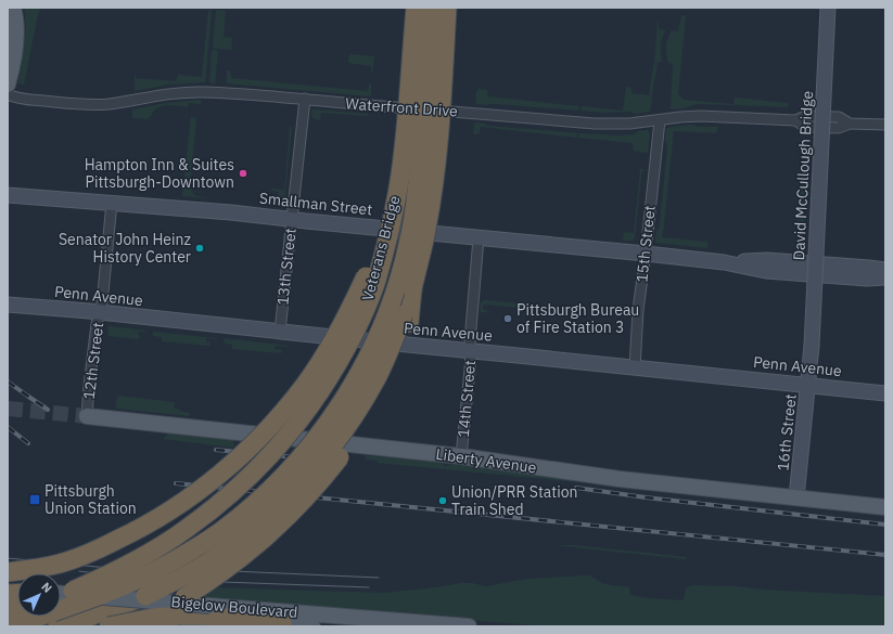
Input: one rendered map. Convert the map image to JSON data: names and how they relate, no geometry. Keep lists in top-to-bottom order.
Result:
{
  "streets": {
    "highway": ["Veterans Bridge"],
    "main road": ["Liberty Avenue", "Bigelow Boulevard"],
    "street": [
      "Waterfront Drive",
      "David McCullough Bridge",
      "Smallman Street",
      "15th Street",
      "13th Street",
      "Penn Avenue",
      "12th Street",
      "14th Street",
      "16th Street"
    ]
  },
  "crossings": [
    ["Waterfront Drive", "15th Street"],
    ["Waterfront Drive", "13th Street"],
    ["David McCullough Bridge", "16th Street"],
    ["Smallman Street", "15th Street"],
    ["Smallman Street", "13th Street"],
    ["Smallman Street", "12th Street"],
    ["Smallman Street", "14th Street"],
    ["15th Street", "Penn Avenue"],
    ["13th Street", "Penn Avenue"],
    ["Penn Avenue", "12th Street"],
    ["Penn Avenue", "14th Street"],
    ["Penn Avenue", "16th Street"],
    ["12th Street", "Liberty Avenue"],
    ["14th Street", "Liberty Avenue"],
    ["16th Street", "Liberty Avenue"]
  ],
  "places": {
    "other": [
      "Hampton Inn & Suites Pittsburgh-Downtown",
      "Senator John Heinz History Center",
      "Pittsburgh Bureau of Fire Station 3",
      "Union/PRR Station Train Shed"
    ],
    "transit": ["Pittsburgh Union Station"]
  },
  "north": "top right"
}
